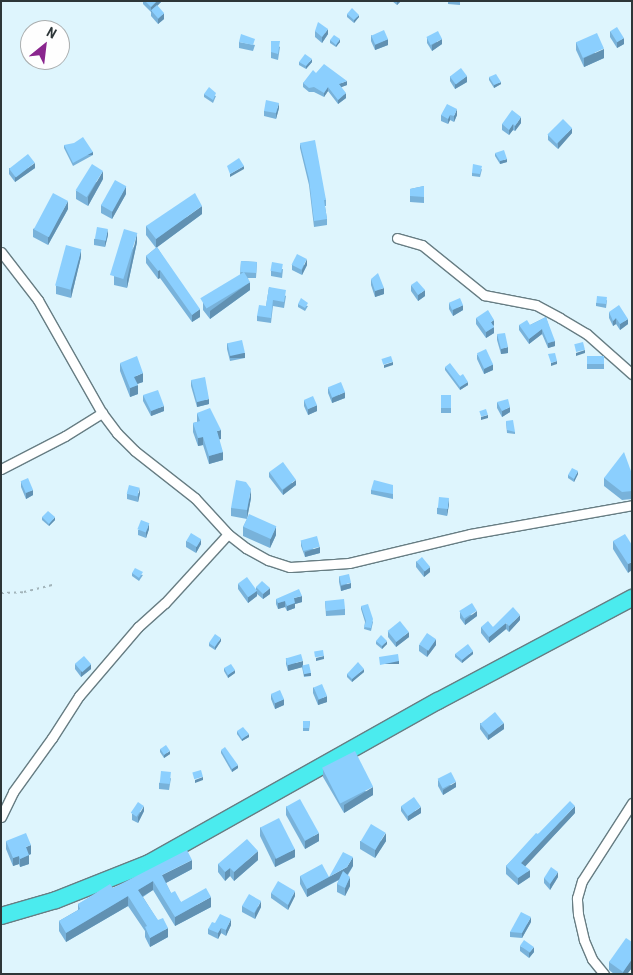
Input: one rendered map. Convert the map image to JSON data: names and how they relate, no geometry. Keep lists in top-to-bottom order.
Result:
{
  "north": "top right"
}
